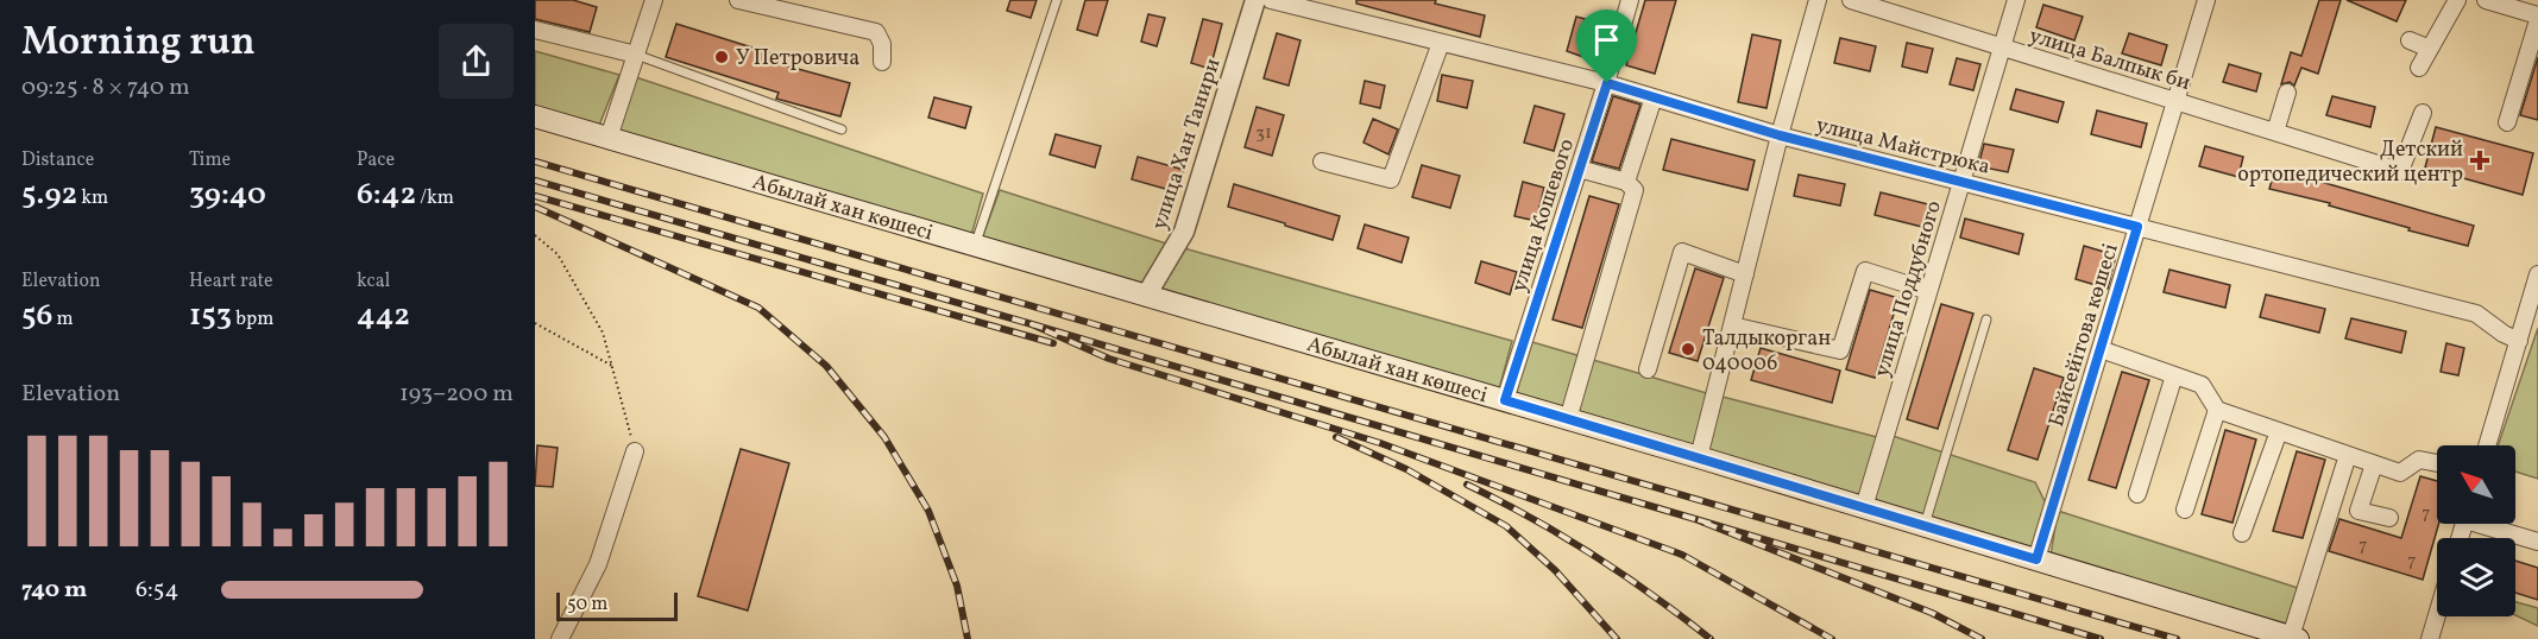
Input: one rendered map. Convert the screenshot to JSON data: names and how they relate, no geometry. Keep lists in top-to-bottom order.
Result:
{
  "streets": {
    "main road": ["Абылай хан көшесі"],
    "street": [
      "улица Балпык би",
      "улица Хан Танири",
      "улица Майстрюка",
      "улица Кошевого",
      "улица Поддубного",
      "Байсейітова көшесі"
    ]
  },
  "crossings": [
    ["улица Балпык би", "улица Поддубного"],
    ["улица Балпык би", "Байсейітова көшесі"],
    ["улица Хан Танири", "Абылай хан көшесі"],
    ["улица Майстрюка", "улица Кошевого"],
    ["улица Майстрюка", "улица Поддубного"],
    ["улица Майстрюка", "Байсейітова көшесі"],
    ["Абылай хан көшесі", "улица Кошевого"],
    ["Абылай хан көшесі", "улица Поддубного"],
    ["Абылай хан көшесі", "Байсейітова көшесі"]
  ],
  "places": {
    "other": ["У Петровича", "Талдыкорган 040006"],
    "health": ["Детский ортопедический центр"]
  },
  "house_numbers": [
    "31",
    "7",
    "7",
    "7"
  ],
  "scale_bar": "50 m",
  "north": "top left",
  "page": {
    "heading": ["Morning run", "09:25 · 8 × 740 m"],
    "stats": [
      ["Distance", "5.92 km"],
      ["Time", "39:40"],
      ["Pace", "6:42 /km"],
      ["Elevation", "56 m"],
      ["Heart rate", "153 bpm"],
      ["kcal", "442"]
    ],
    "chart": ["Elevation", "193–200 m"],
    "list": [
      {
        "name": "740 m",
        "note": "6:54"
      }
    ],
    "scale": "50 m"
  }
}
